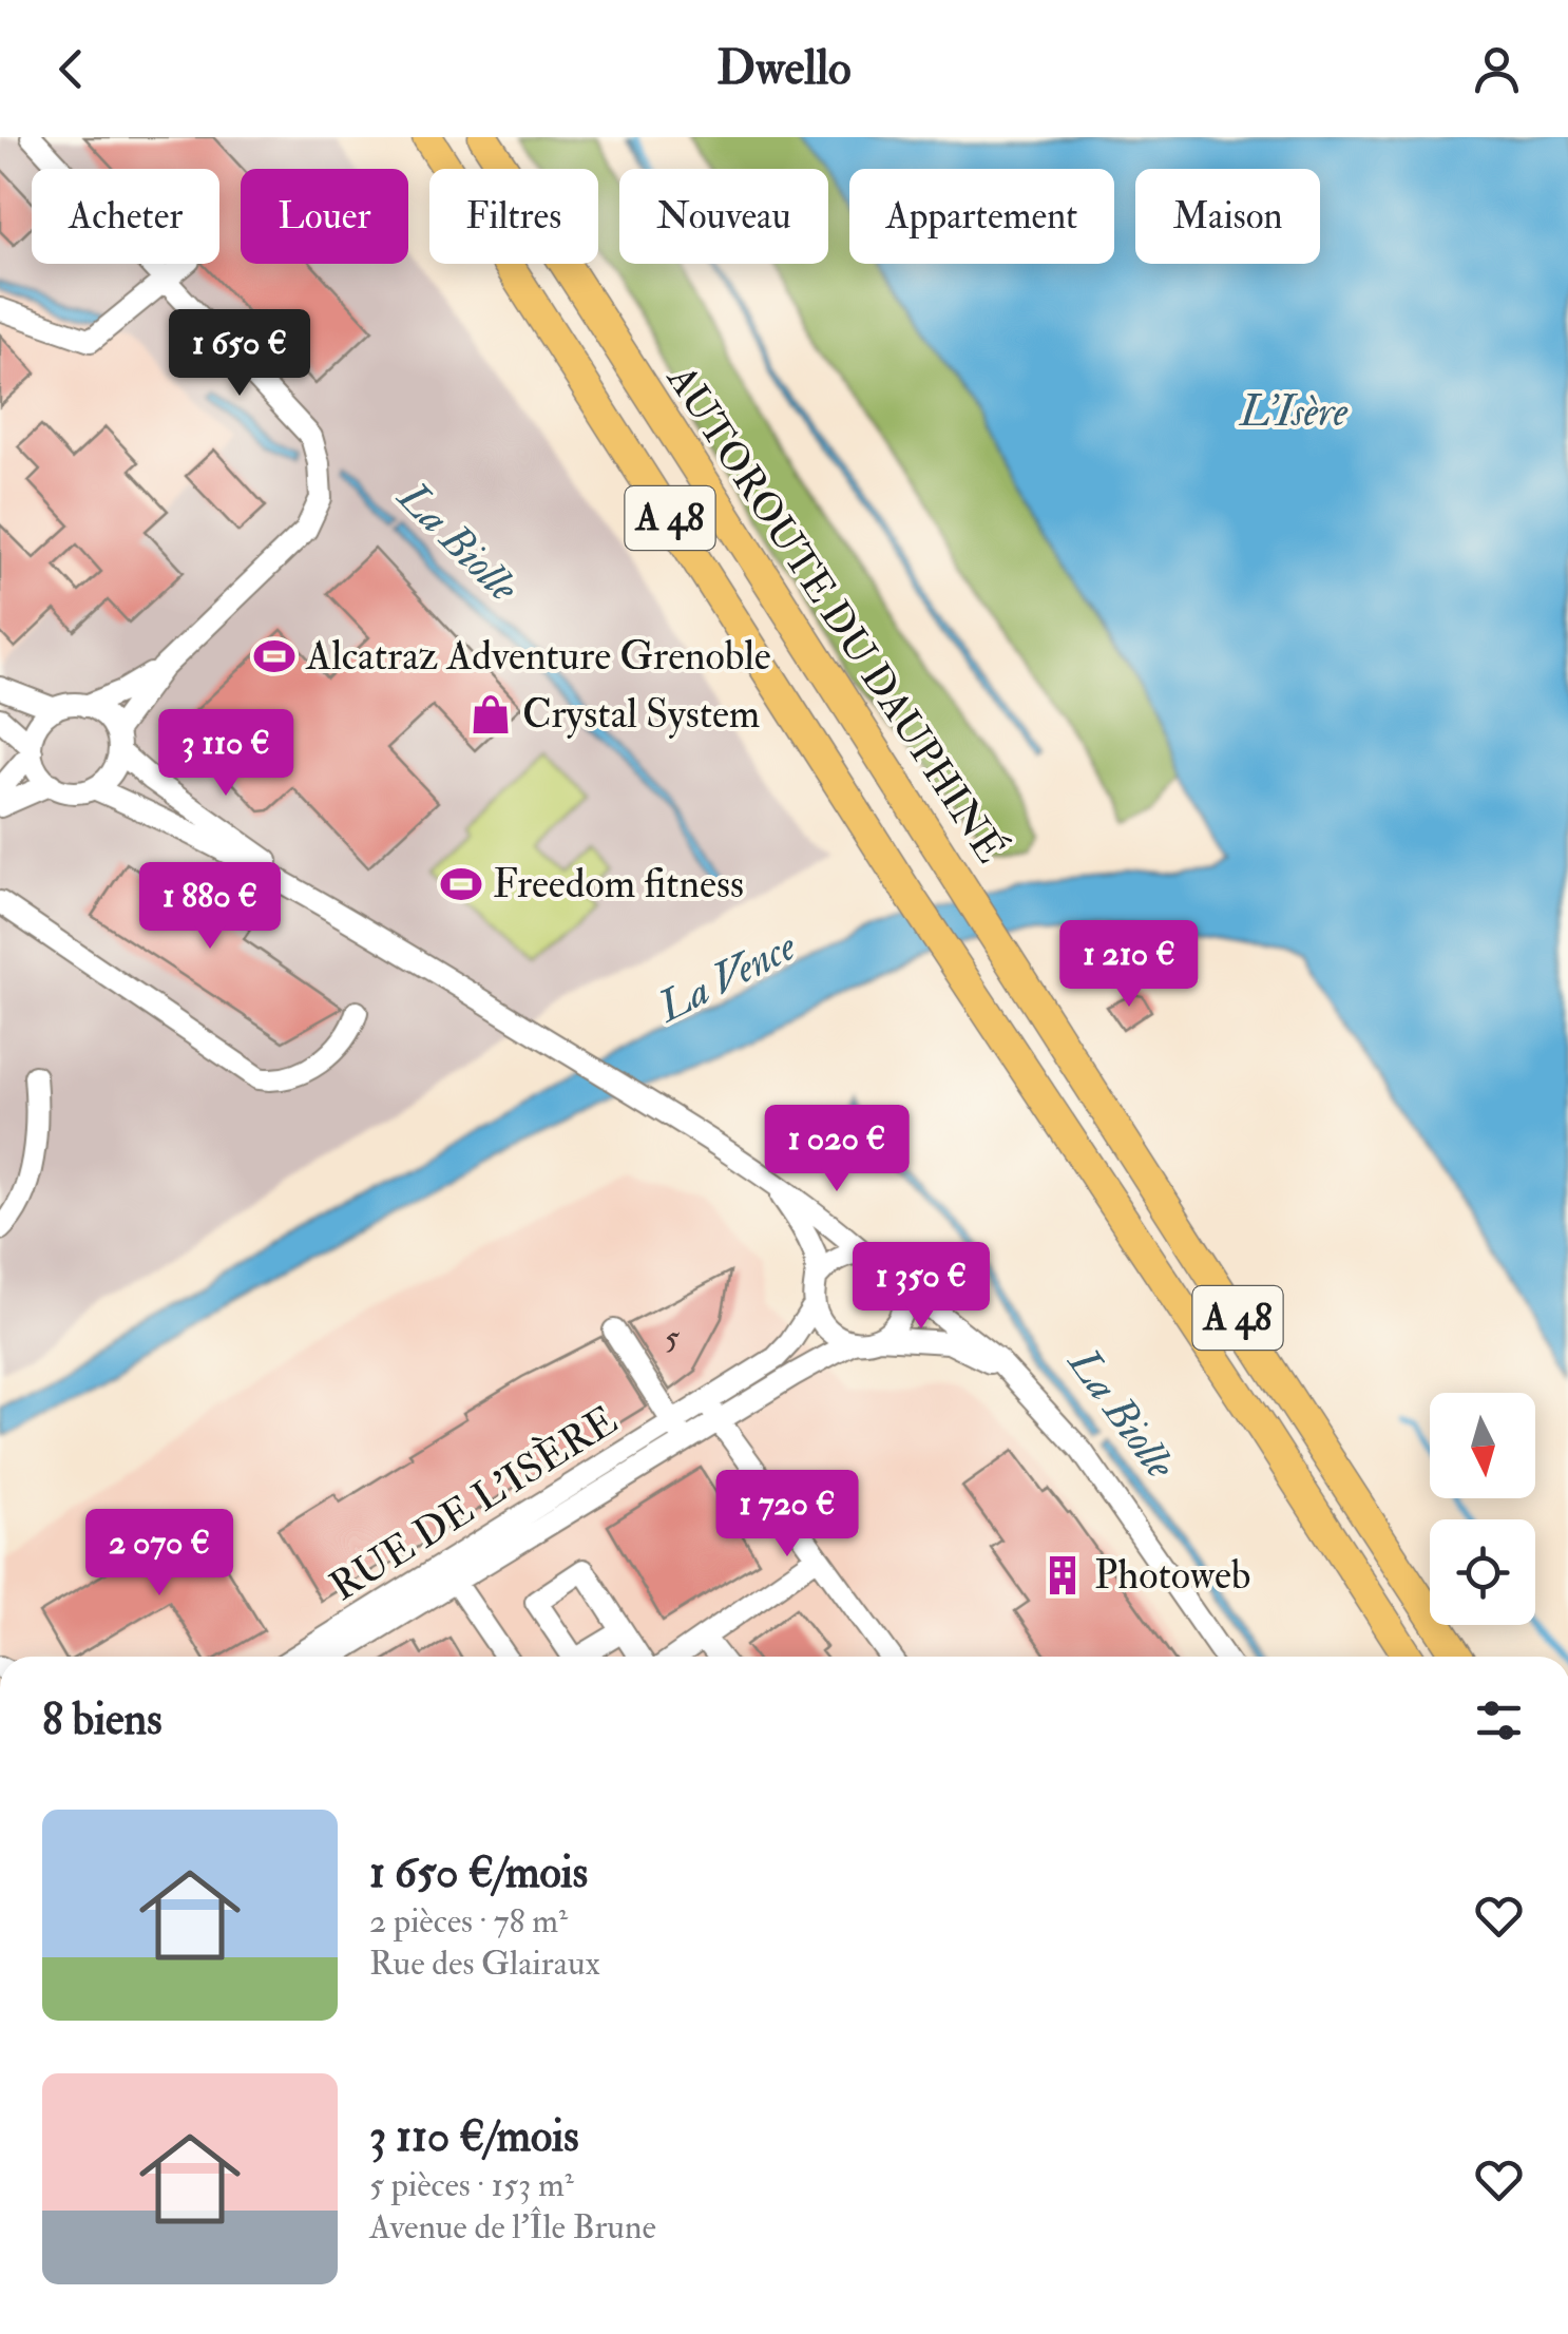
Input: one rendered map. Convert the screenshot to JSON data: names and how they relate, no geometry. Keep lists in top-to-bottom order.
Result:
{
  "streets": {
    "highway": ["A 48", "AUTOROUTE DU DAUPHINÉ"],
    "street": ["RUE DE L'ISÈRE"]
  },
  "water": ["L'Isère", "La Biolle", "La Vence"],
  "places": {
    "sports": ["Alcatraz Adventure Grenoble", "Freedom fitness"],
    "shop": ["Crystal System"],
    "building": ["Photoweb"]
  },
  "house_numbers": ["5"],
  "north": "bottom",
  "page": {
    "header": "Dwello",
    "chip": [
      "Acheter",
      "Louer",
      "Filtres",
      "Nouveau",
      "Appartement",
      "Maison"
    ],
    "price": [
      "1 650 €",
      "3 110 €",
      "1 880 €",
      "1 210 €",
      "1 020 €",
      "1 350 €",
      "1 720 €",
      "2 070 €"
    ],
    "heading": "8 biens",
    "list": [
      {
        "name": "1 650 €/mois",
        "note": "2 pièces · 78 m² · Rue des Glairaux"
      },
      {
        "name": "3 110 €/mois",
        "note": "5 pièces · 153 m² · Avenue de l'Île Brune"
      }
    ]
  }
}
